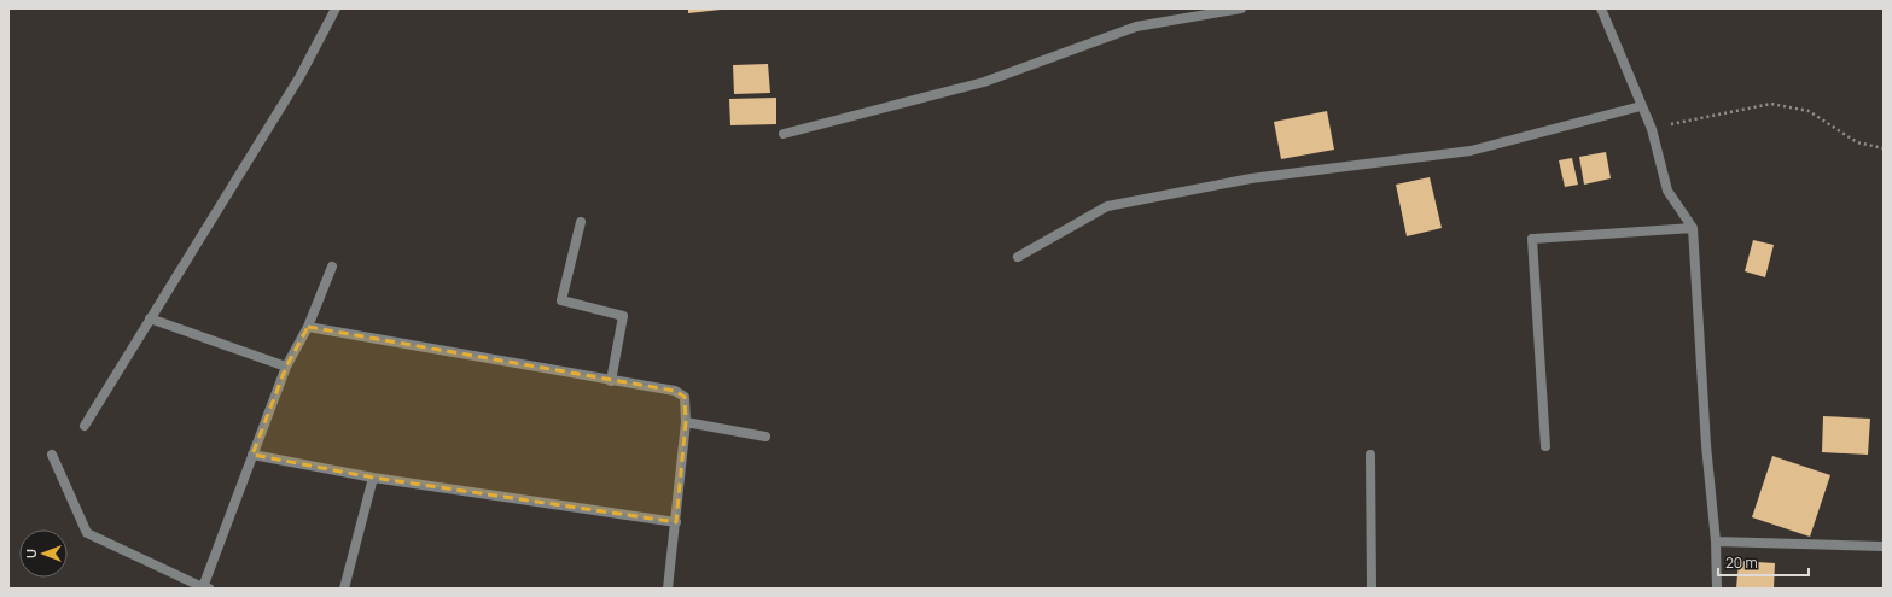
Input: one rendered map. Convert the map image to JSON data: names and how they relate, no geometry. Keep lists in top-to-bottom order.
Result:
{
  "scale_bar": "20 m",
  "north": "left"
}
